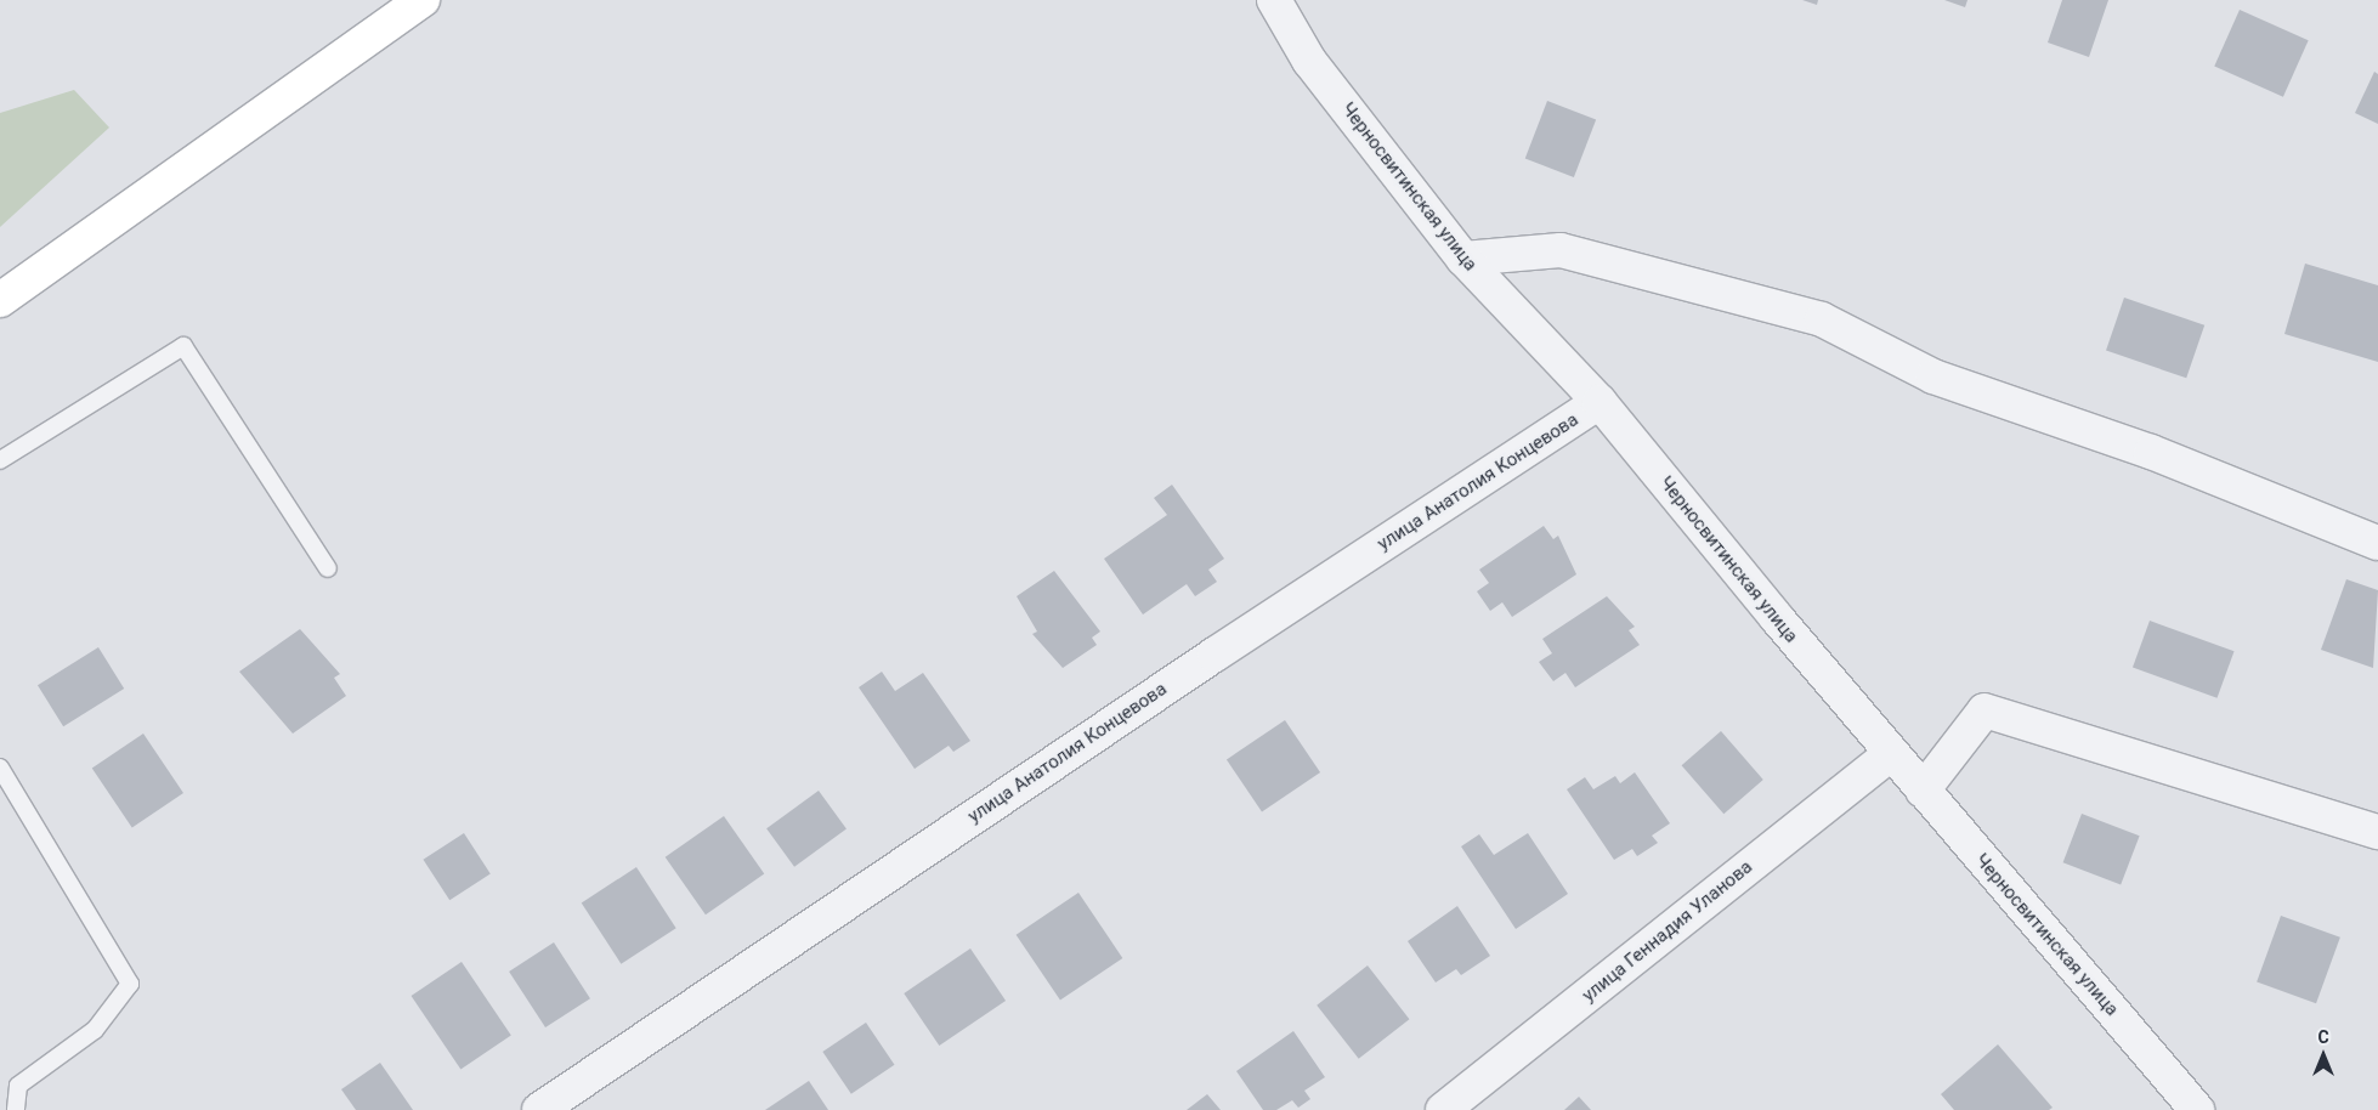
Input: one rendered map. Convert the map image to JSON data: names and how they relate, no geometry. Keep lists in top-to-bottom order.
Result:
{
  "streets": {
    "street": ["Черносвитинская улица", "улица Анатолия Концевова", "улица Геннадия Уланова"]
  },
  "crossings": [
    ["Черносвитинская улица", "улица Анатолия Концевова"],
    ["Черносвитинская улица", "улица Геннадия Уланова"]
  ],
  "north": "top"
}
